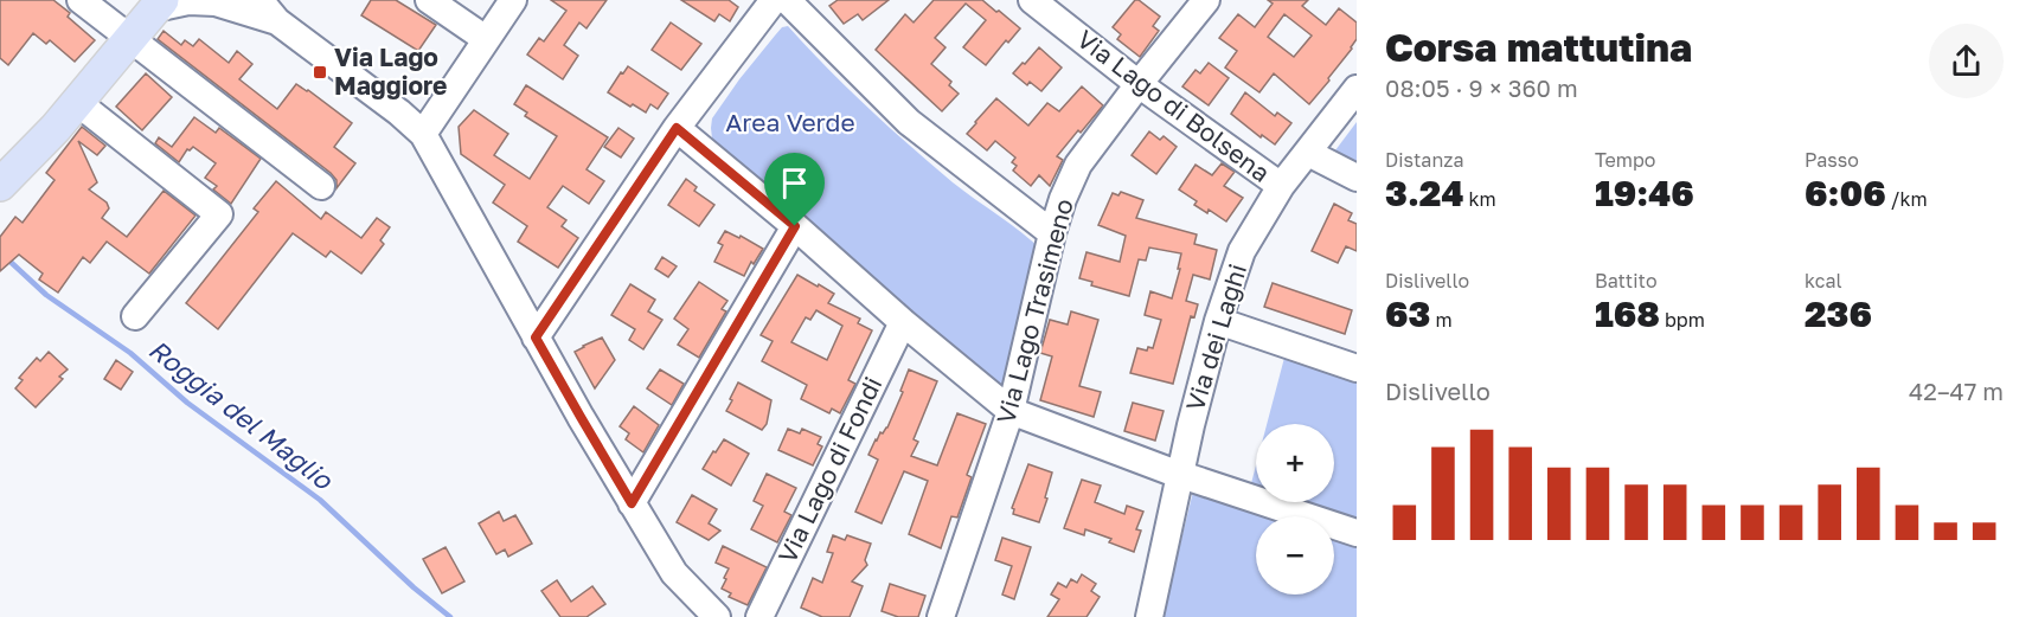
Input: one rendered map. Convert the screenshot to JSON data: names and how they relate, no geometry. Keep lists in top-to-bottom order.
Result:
{
  "streets": {
    "street": [
      "Via Lago di Bolsena",
      "Via Lago Trasimeno",
      "Via dei Laghi",
      "Via Lago di Fondi"
    ]
  },
  "crossings": [
    ["Via Lago di Bolsena", "Via Lago Trasimeno"],
    ["Via Lago di Bolsena", "Via dei Laghi"]
  ],
  "water": ["Roggia del Maglio"],
  "parks": ["Area Verde"],
  "places": {
    "transit": ["Via Lago Maggiore"]
  },
  "page": {
    "heading": ["Corsa mattutina", "08:05 · 9 × 360 m"],
    "stats": [
      ["Distanza", "3.24 km"],
      ["Tempo", "19:46"],
      ["Passo", "6:06 /km"],
      ["Dislivello", "63 m"],
      ["Battito", "168 bpm"],
      ["kcal", "236"]
    ],
    "chart": ["Dislivello", "42–47 m"],
    "map_buttons": ["+", "−"]
  }
}
